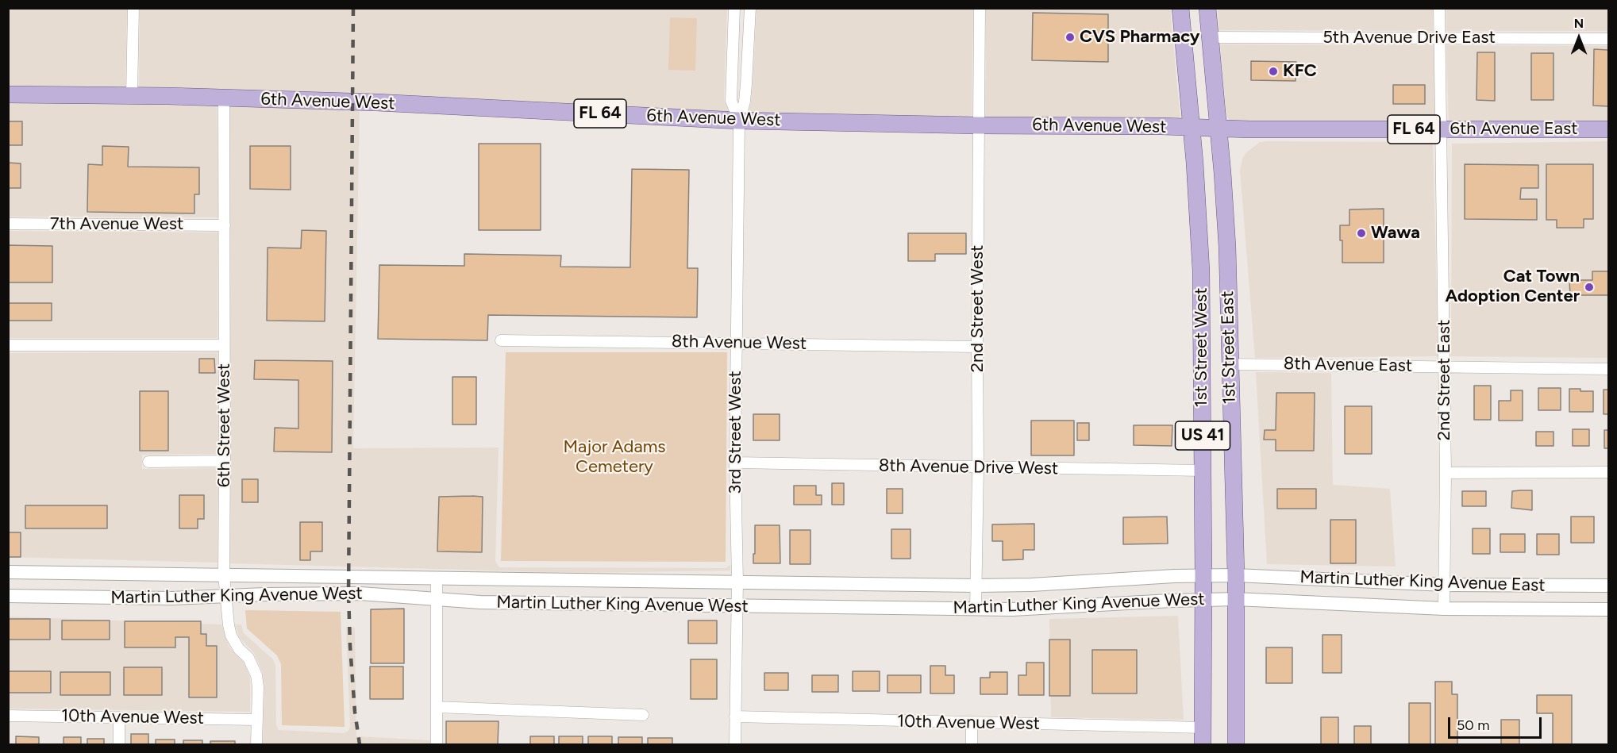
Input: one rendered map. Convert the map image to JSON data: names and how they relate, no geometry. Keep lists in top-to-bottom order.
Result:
{
  "streets": {
    "main road": [
      "6th Avenue West",
      "FL 64",
      "6th Avenue East",
      "1st Street West",
      "1st Street East",
      "US 41"
    ],
    "street": [
      "5th Avenue Drive East",
      "7th Avenue West",
      "2nd Street West",
      "8th Avenue West",
      "8th Avenue East",
      "2nd Street East",
      "6th Street West",
      "3rd Street West",
      "8th Avenue Drive West",
      "Martin Luther King Avenue East",
      "Martin Luther King Avenue West",
      "10th Avenue West"
    ]
  },
  "crossings": [
    ["5th Avenue Drive East", "1st Street East"],
    ["5th Avenue Drive East", "2nd Street East"],
    ["6th Avenue West", "6th Avenue East"],
    ["6th Avenue West", "2nd Street West"],
    ["6th Avenue West", "1st Street West"],
    ["6th Avenue West", "1st Street East"],
    ["6th Avenue West", "6th Street West"],
    ["6th Avenue West", "3rd Street West"],
    ["6th Avenue East", "1st Street East"],
    ["6th Avenue East", "2nd Street East"],
    ["7th Avenue West", "6th Street West"],
    ["2nd Street West", "8th Avenue West"],
    ["2nd Street West", "8th Avenue Drive West"],
    ["2nd Street West", "Martin Luther King Avenue West"],
    ["8th Avenue West", "3rd Street West"],
    ["1st Street West", "8th Avenue Drive West"],
    ["1st Street West", "Martin Luther King Avenue West"],
    ["1st Street West", "10th Avenue West"],
    ["1st Street East", "8th Avenue East"],
    ["1st Street East", "Martin Luther King Avenue East"],
    ["1st Street East", "Martin Luther King Avenue West"],
    ["8th Avenue East", "2nd Street East"],
    ["2nd Street East", "Martin Luther King Avenue East"],
    ["6th Street West", "Martin Luther King Avenue West"],
    ["6th Street West", "10th Avenue West"],
    ["3rd Street West", "8th Avenue Drive West"],
    ["3rd Street West", "Martin Luther King Avenue West"],
    ["3rd Street West", "10th Avenue West"],
    ["Martin Luther King Avenue East", "Martin Luther King Avenue West"]
  ],
  "parks": ["Major Adams Cemetery"],
  "places": [
    "CVS Pharmacy",
    "KFC",
    "Wawa",
    "Cat Town Adoption Center"
  ],
  "scale_bar": "50 m",
  "north": "top"
}
